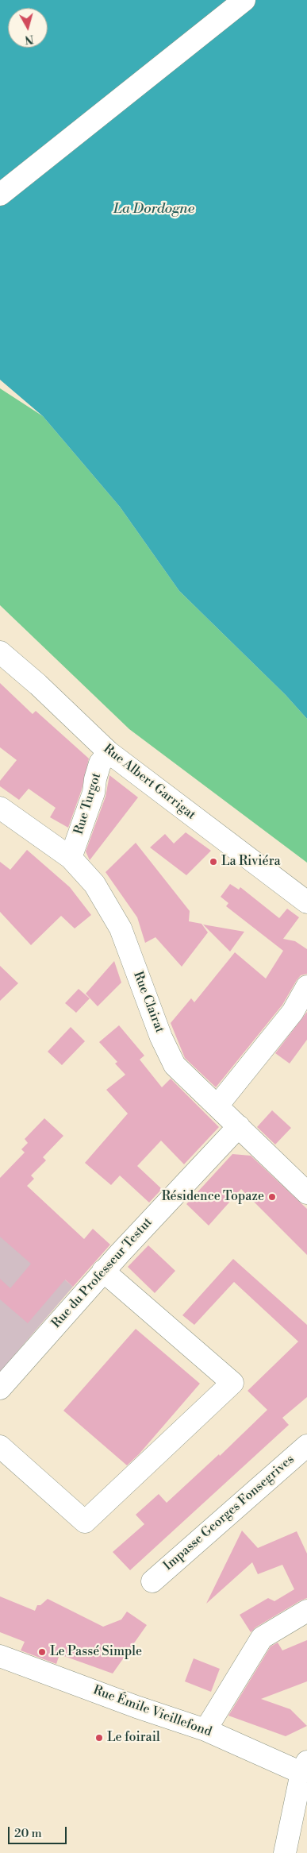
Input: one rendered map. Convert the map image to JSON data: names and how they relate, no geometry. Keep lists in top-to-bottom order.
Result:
{
  "streets": {
    "street": [
      "Rue Albert Garrigat",
      "Rue Turgot",
      "Rue Clairat",
      "Rue du Professeur Testut",
      "Impasse Georges Fonsegrives",
      "Rue Émile Vieillefond"
    ]
  },
  "crossings": [
    ["Rue Albert Garrigat", "Rue Turgot"],
    ["Rue Turgot", "Rue Clairat"],
    ["Rue Clairat", "Rue du Professeur Testut"]
  ],
  "water": ["La Dordogne"],
  "places": [
    "La Riviéra",
    "Résidence Topaze",
    "Le Passé Simple",
    "Le foirail"
  ],
  "scale_bar": "20 m",
  "north": "bottom"
}
